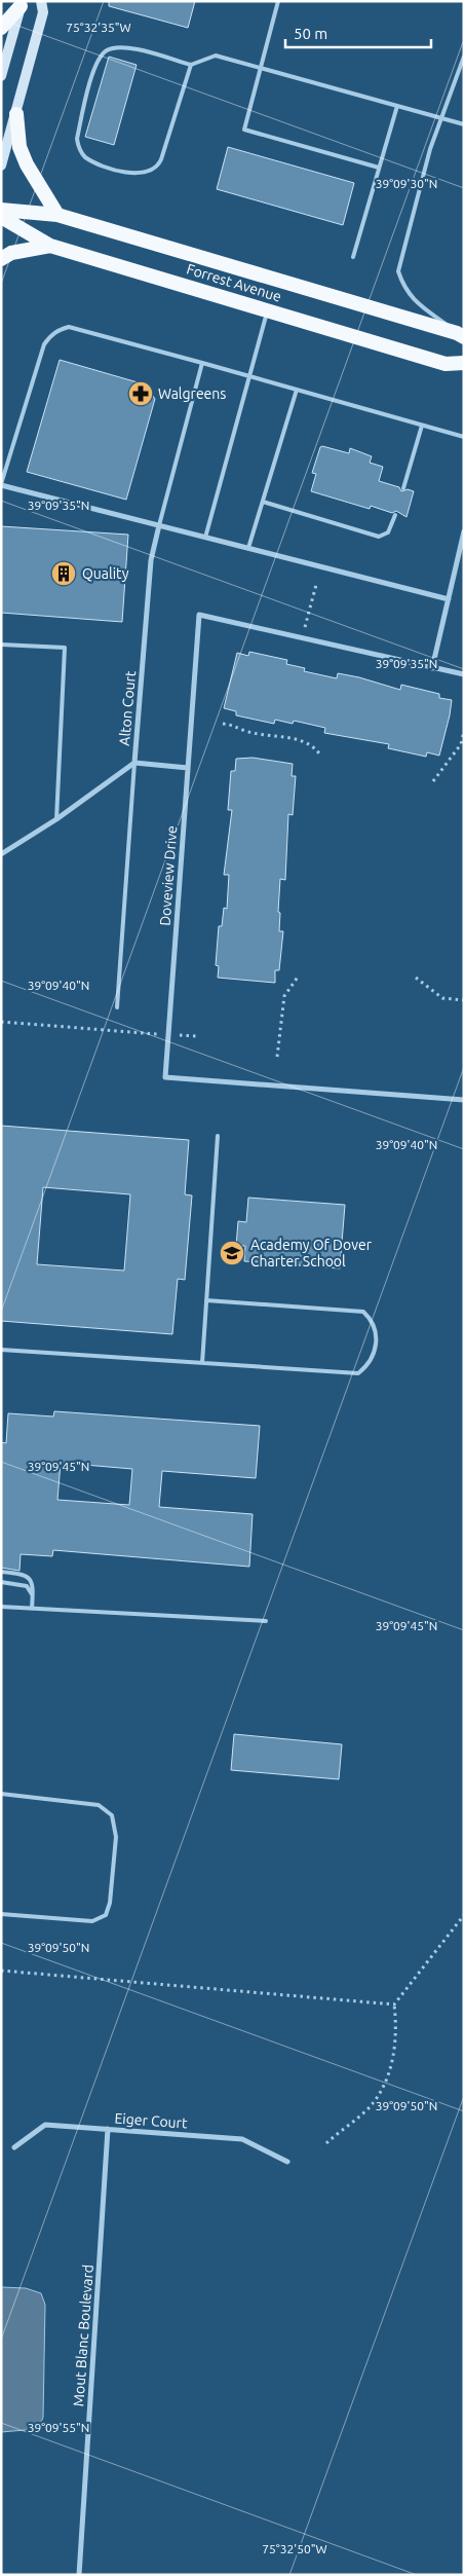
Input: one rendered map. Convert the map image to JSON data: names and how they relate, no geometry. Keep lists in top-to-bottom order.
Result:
{
  "streets": {
    "highway": ["Forrest Avenue"],
    "street": [
      "Alton Court",
      "Doveview Drive",
      "Eiger Court",
      "Mout Blanc Boulevard"
    ]
  },
  "crossings": [
    ["Eiger Court", "Mout Blanc Boulevard"]
  ],
  "places": {
    "pharmacy": ["Walgreens"],
    "building": ["Quality"],
    "school or university": ["Academy Of Dover Charter School"]
  },
  "scale_bar": "50 m",
  "coordinates": [
    "75°32'35\"W",
    "39°09'30\"N",
    "39°09'35\"N",
    "39°09'40\"N",
    "39°09'45\"N",
    "39°09'50\"N",
    "39°09'55\"N",
    "75°32'50\"W"
  ]
}
